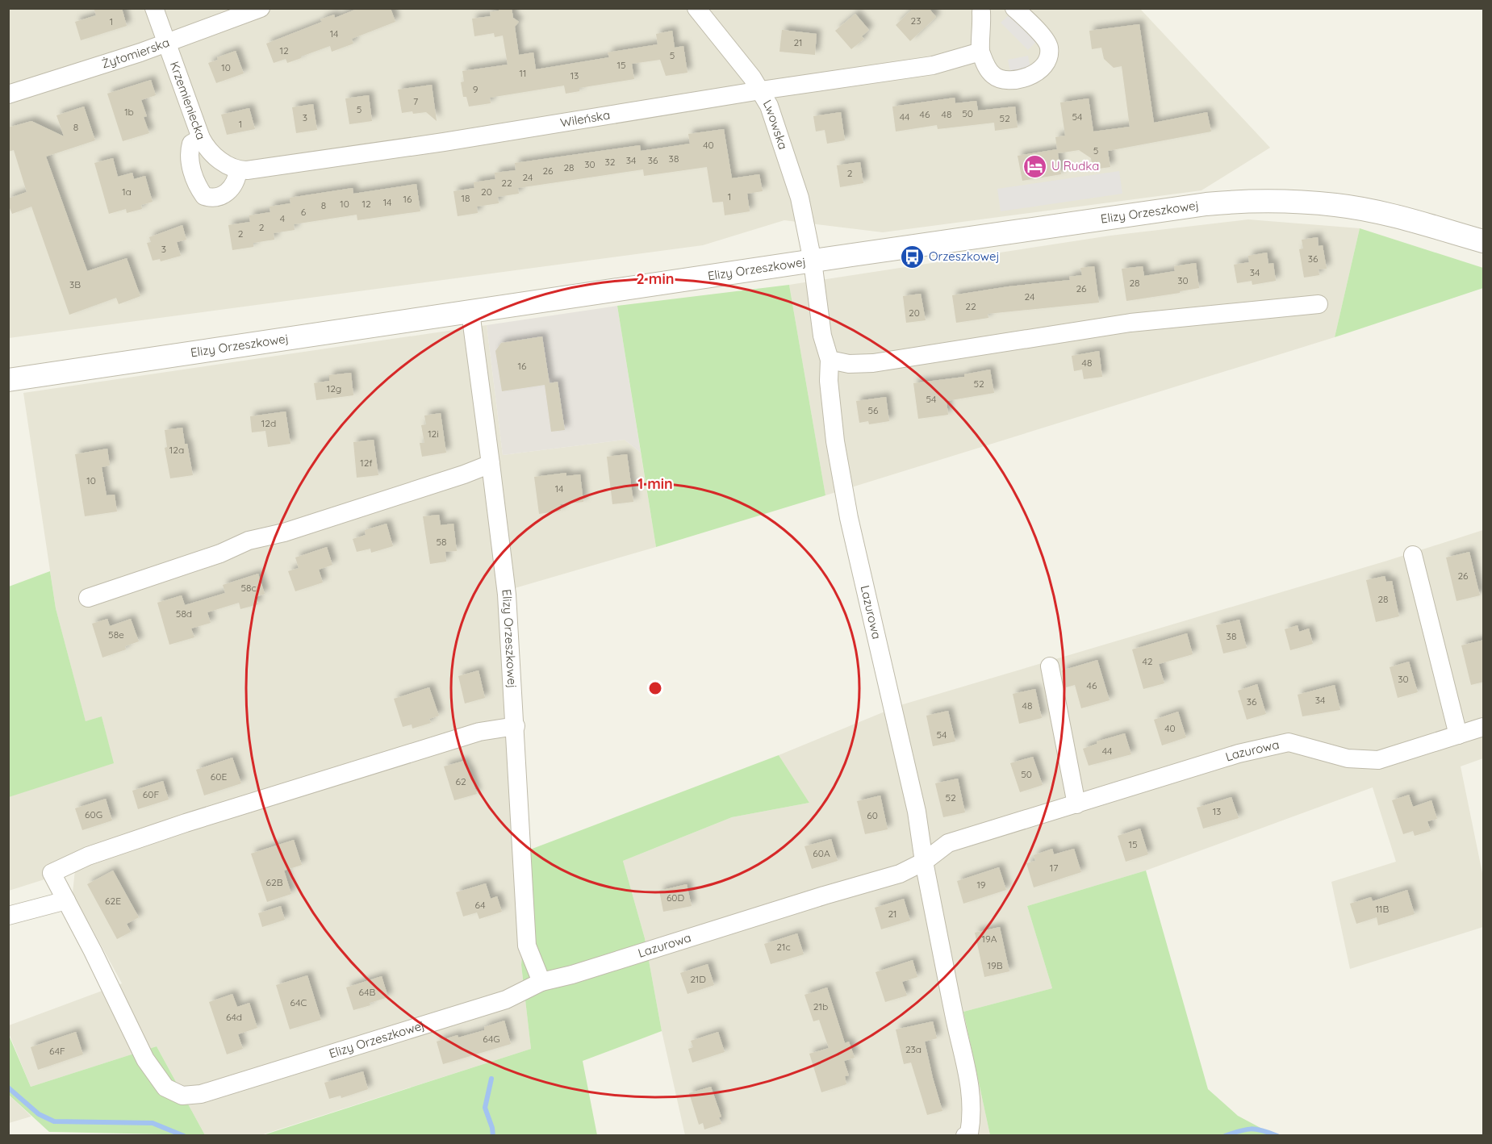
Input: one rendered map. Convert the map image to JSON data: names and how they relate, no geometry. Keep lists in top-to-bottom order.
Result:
{
  "streets": {
    "street": [
      "Żytomierska",
      "Krzemieniecka",
      "Wileńska",
      "Lwowska",
      "Elizy Orzeszkowej",
      "Lazurowa"
    ]
  },
  "crossings": [
    ["Żytomierska", "Krzemieniecka"],
    ["Krzemieniecka", "Wileńska"],
    ["Wileńska", "Lwowska"],
    ["Lwowska", "Elizy Orzeszkowej"],
    ["Elizy Orzeszkowej", "Lazurowa"]
  ],
  "places": {
    "hotel": ["U Rudka"],
    "bus stop": ["Orzeszkowej"]
  },
  "house_numbers": [
    "23",
    "1",
    "14",
    "21",
    "12",
    "5",
    "15",
    "10",
    "11",
    "13",
    "9",
    "7",
    "5",
    "1b",
    "50",
    "46",
    "48",
    "44",
    "54",
    "3",
    "52",
    "1",
    "8",
    "40",
    "5",
    "38",
    "34",
    "36",
    "32",
    "30",
    "28",
    "26",
    "2",
    "24",
    "22",
    "1a",
    "20",
    "1",
    "18",
    "16",
    "14",
    "10",
    "12",
    "8",
    "6",
    "4",
    "2",
    "2",
    "3",
    "36",
    "34",
    "30",
    "28",
    "3B",
    "26",
    "24",
    "22",
    "20",
    "48",
    "16",
    "52",
    "12g",
    "54",
    "56",
    "12d",
    "12i",
    "12a",
    "12f",
    "10",
    "14",
    "58",
    "26",
    "58c",
    "28",
    "58d",
    "58e",
    "38",
    "42",
    "30",
    "46",
    "34",
    "36",
    "48",
    "40",
    "54",
    "44",
    "50",
    "60E",
    "62",
    "60F",
    "52",
    "13",
    "60G",
    "60",
    "15",
    "60A",
    "17",
    "62B",
    "19",
    "60D",
    "62E",
    "64",
    "11B",
    "21",
    "19A",
    "21c",
    "19B",
    "21D",
    "64B",
    "64C",
    "21b",
    "64d",
    "64G",
    "23a",
    "64F"
  ],
  "rings": ["2 min", "1 min"]
}
